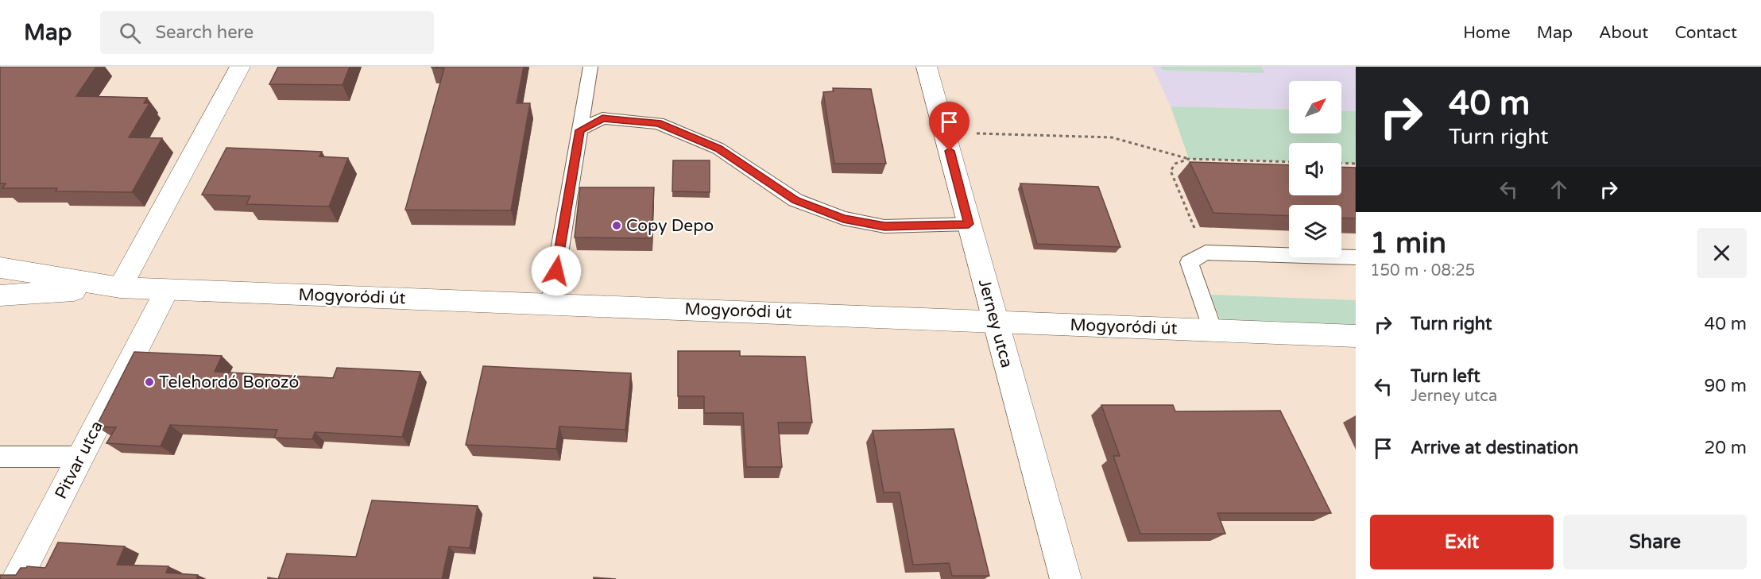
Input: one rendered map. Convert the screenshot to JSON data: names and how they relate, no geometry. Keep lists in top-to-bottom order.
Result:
{
  "streets": {
    "street": ["Mogyoródi út", "Jerney utca", "Pitvar utca"]
  },
  "crossings": [
    ["Mogyoródi út", "Jerney utca"],
    ["Mogyoródi út", "Pitvar utca"]
  ],
  "places": ["Copy Depo", "Telehordó Borozó"],
  "north": "top right",
  "page": {
    "header": "Map",
    "search": "Search here",
    "nav": [
      "Home",
      "Map",
      "About",
      "Contact"
    ],
    "turn": ["40 m", "Turn right"],
    "heading": ["1 min", "150 m · 08:25"],
    "list": [
      {
        "name": "Turn right",
        "value": "40 m"
      },
      {
        "name": "Turn left",
        "note": "Jerney utca",
        "value": "90 m"
      },
      {
        "name": "Arrive at destination",
        "value": "20 m"
      }
    ],
    "buttons": ["Exit", "Share"]
  }
}
